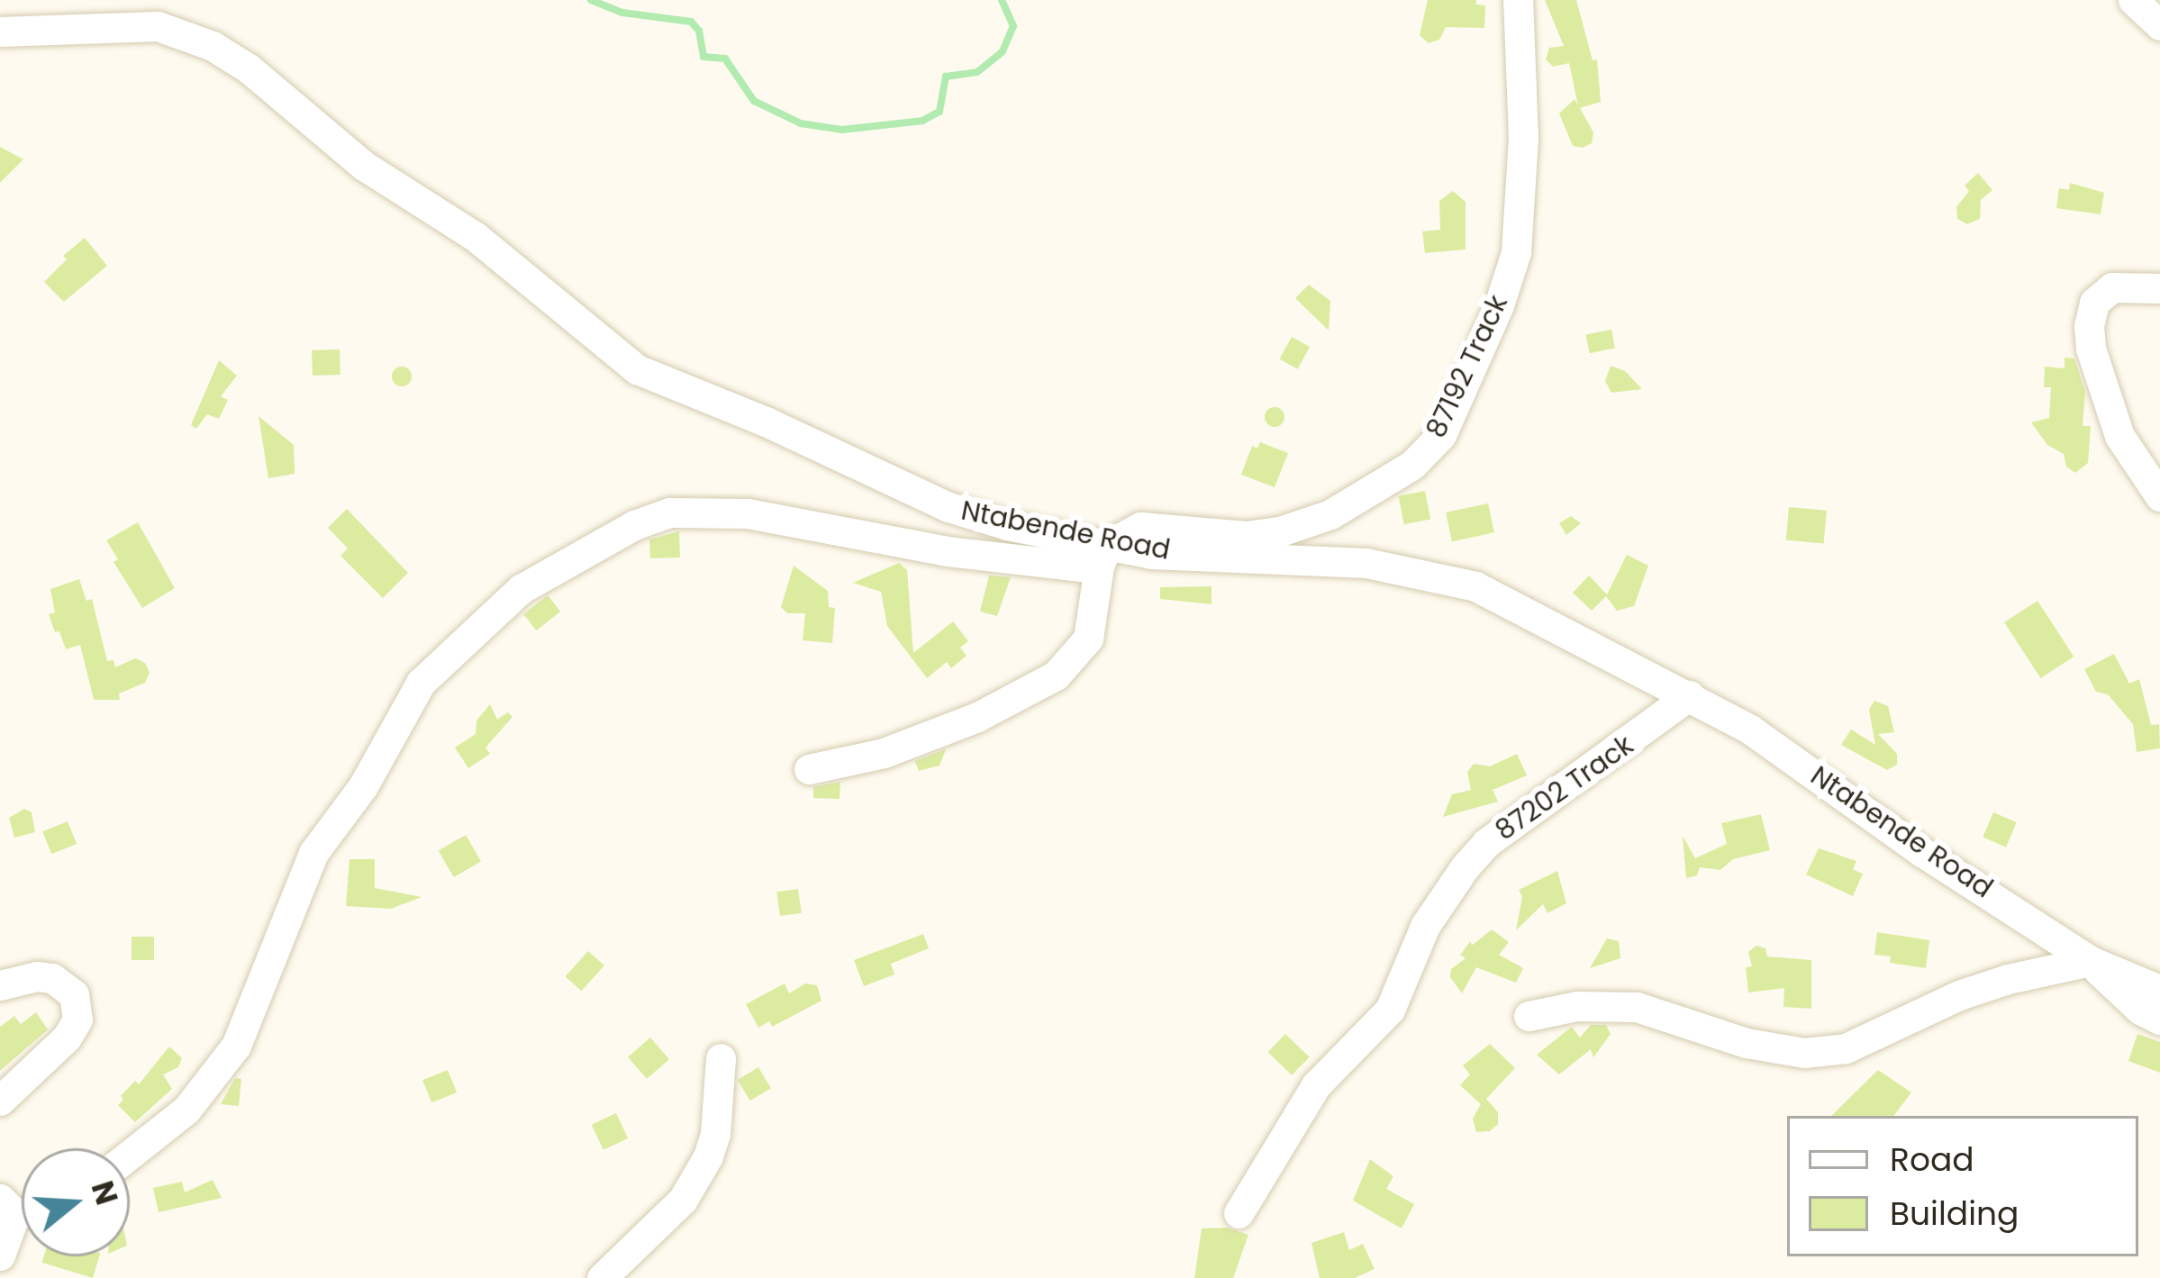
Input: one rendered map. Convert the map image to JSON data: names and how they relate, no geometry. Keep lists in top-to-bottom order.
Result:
{
  "streets": {
    "street": ["87192 Track", "Ntabende Road", "87202 Track"]
  },
  "crossings": [
    ["87192 Track", "Ntabende Road"],
    ["Ntabende Road", "87202 Track"]
  ],
  "legend": ["Road", "Building"],
  "north": "right"
}
